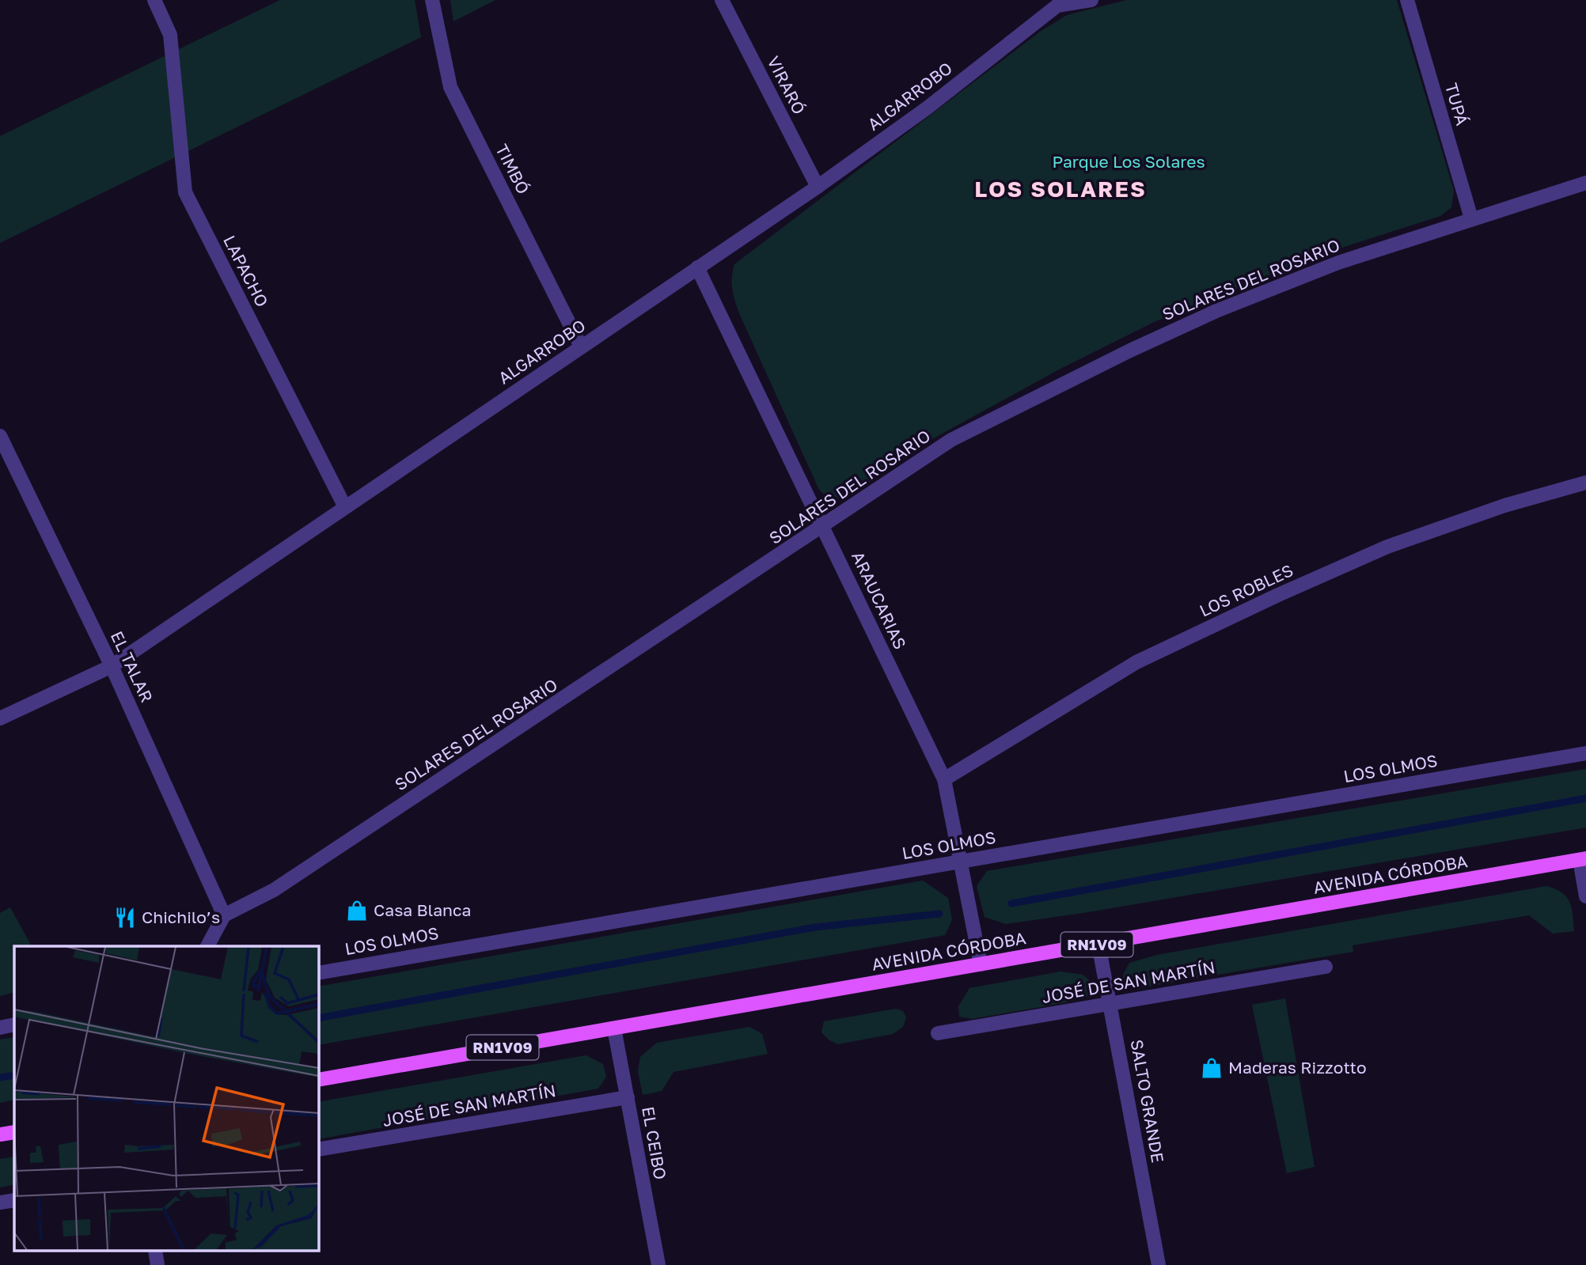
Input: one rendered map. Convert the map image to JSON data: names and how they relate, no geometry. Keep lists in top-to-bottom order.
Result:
{
  "streets": {
    "main road": ["AVENIDA CÓRDOBA", "RN1V09"],
    "street": [
      "VIRARÓ",
      "ALGARROBO",
      "TUPÁ",
      "TIMBÓ",
      "LAPACHO",
      "SOLARES DEL ROSARIO",
      "LOS ROBLES",
      "ARAUCARIAS",
      "EL TALAR",
      "LOS OLMOS",
      "JOSÉ DE SAN MARTÍN",
      "SALTO GRANDE",
      "EL CEIBO"
    ]
  },
  "crossings": [
    ["VIRARÓ", "ALGARROBO"],
    ["ALGARROBO", "TIMBÓ"],
    ["ALGARROBO", "LAPACHO"],
    ["ALGARROBO", "ARAUCARIAS"],
    ["ALGARROBO", "EL TALAR"],
    ["TUPÁ", "SOLARES DEL ROSARIO"],
    ["SOLARES DEL ROSARIO", "ARAUCARIAS"],
    ["SOLARES DEL ROSARIO", "EL TALAR"],
    ["LOS ROBLES", "ARAUCARIAS"],
    ["ARAUCARIAS", "LOS OLMOS"],
    ["ARAUCARIAS", "AVENIDA CÓRDOBA"],
    ["AVENIDA CÓRDOBA", "SALTO GRANDE"],
    ["AVENIDA CÓRDOBA", "EL CEIBO"],
    ["JOSÉ DE SAN MARTÍN", "SALTO GRANDE"],
    ["JOSÉ DE SAN MARTÍN", "EL CEIBO"]
  ],
  "districts": ["LOS SOLARES"],
  "parks": ["Parque Los Solares"],
  "places": {
    "shop": ["Casa Blanca", "Maderas Rizzotto"],
    "restaurant": ["Chichilo’s"]
  }
}
